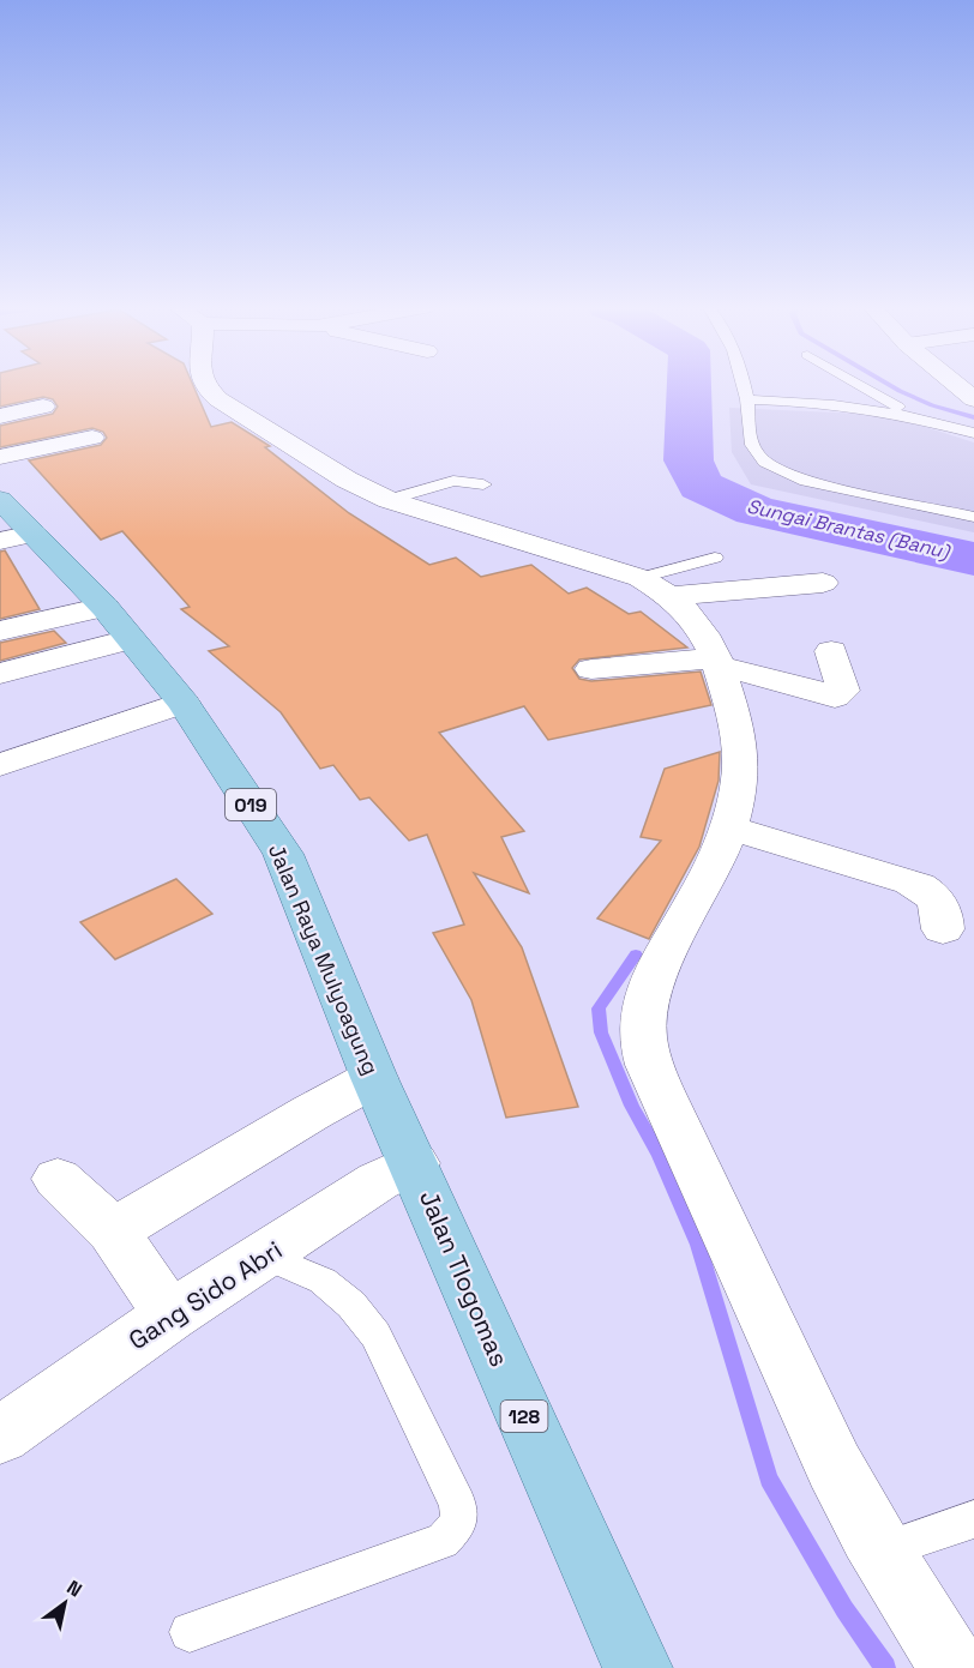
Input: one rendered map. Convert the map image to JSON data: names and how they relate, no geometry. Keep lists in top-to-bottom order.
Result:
{
  "streets": {
    "main road": [
      "019",
      "Jalan Raya Mulyoagung",
      "Jalan Tlogomas",
      "128"
    ],
    "street": ["Gang Sido Abri"]
  },
  "crossings": [
    ["Jalan Raya Mulyoagung", "Jalan Tlogomas"],
    ["Jalan Raya Mulyoagung", "Gang Sido Abri"],
    ["Jalan Tlogomas", "Gang Sido Abri"]
  ],
  "water": ["Sungai Brantas (Banu)"],
  "north": "top right"
}
